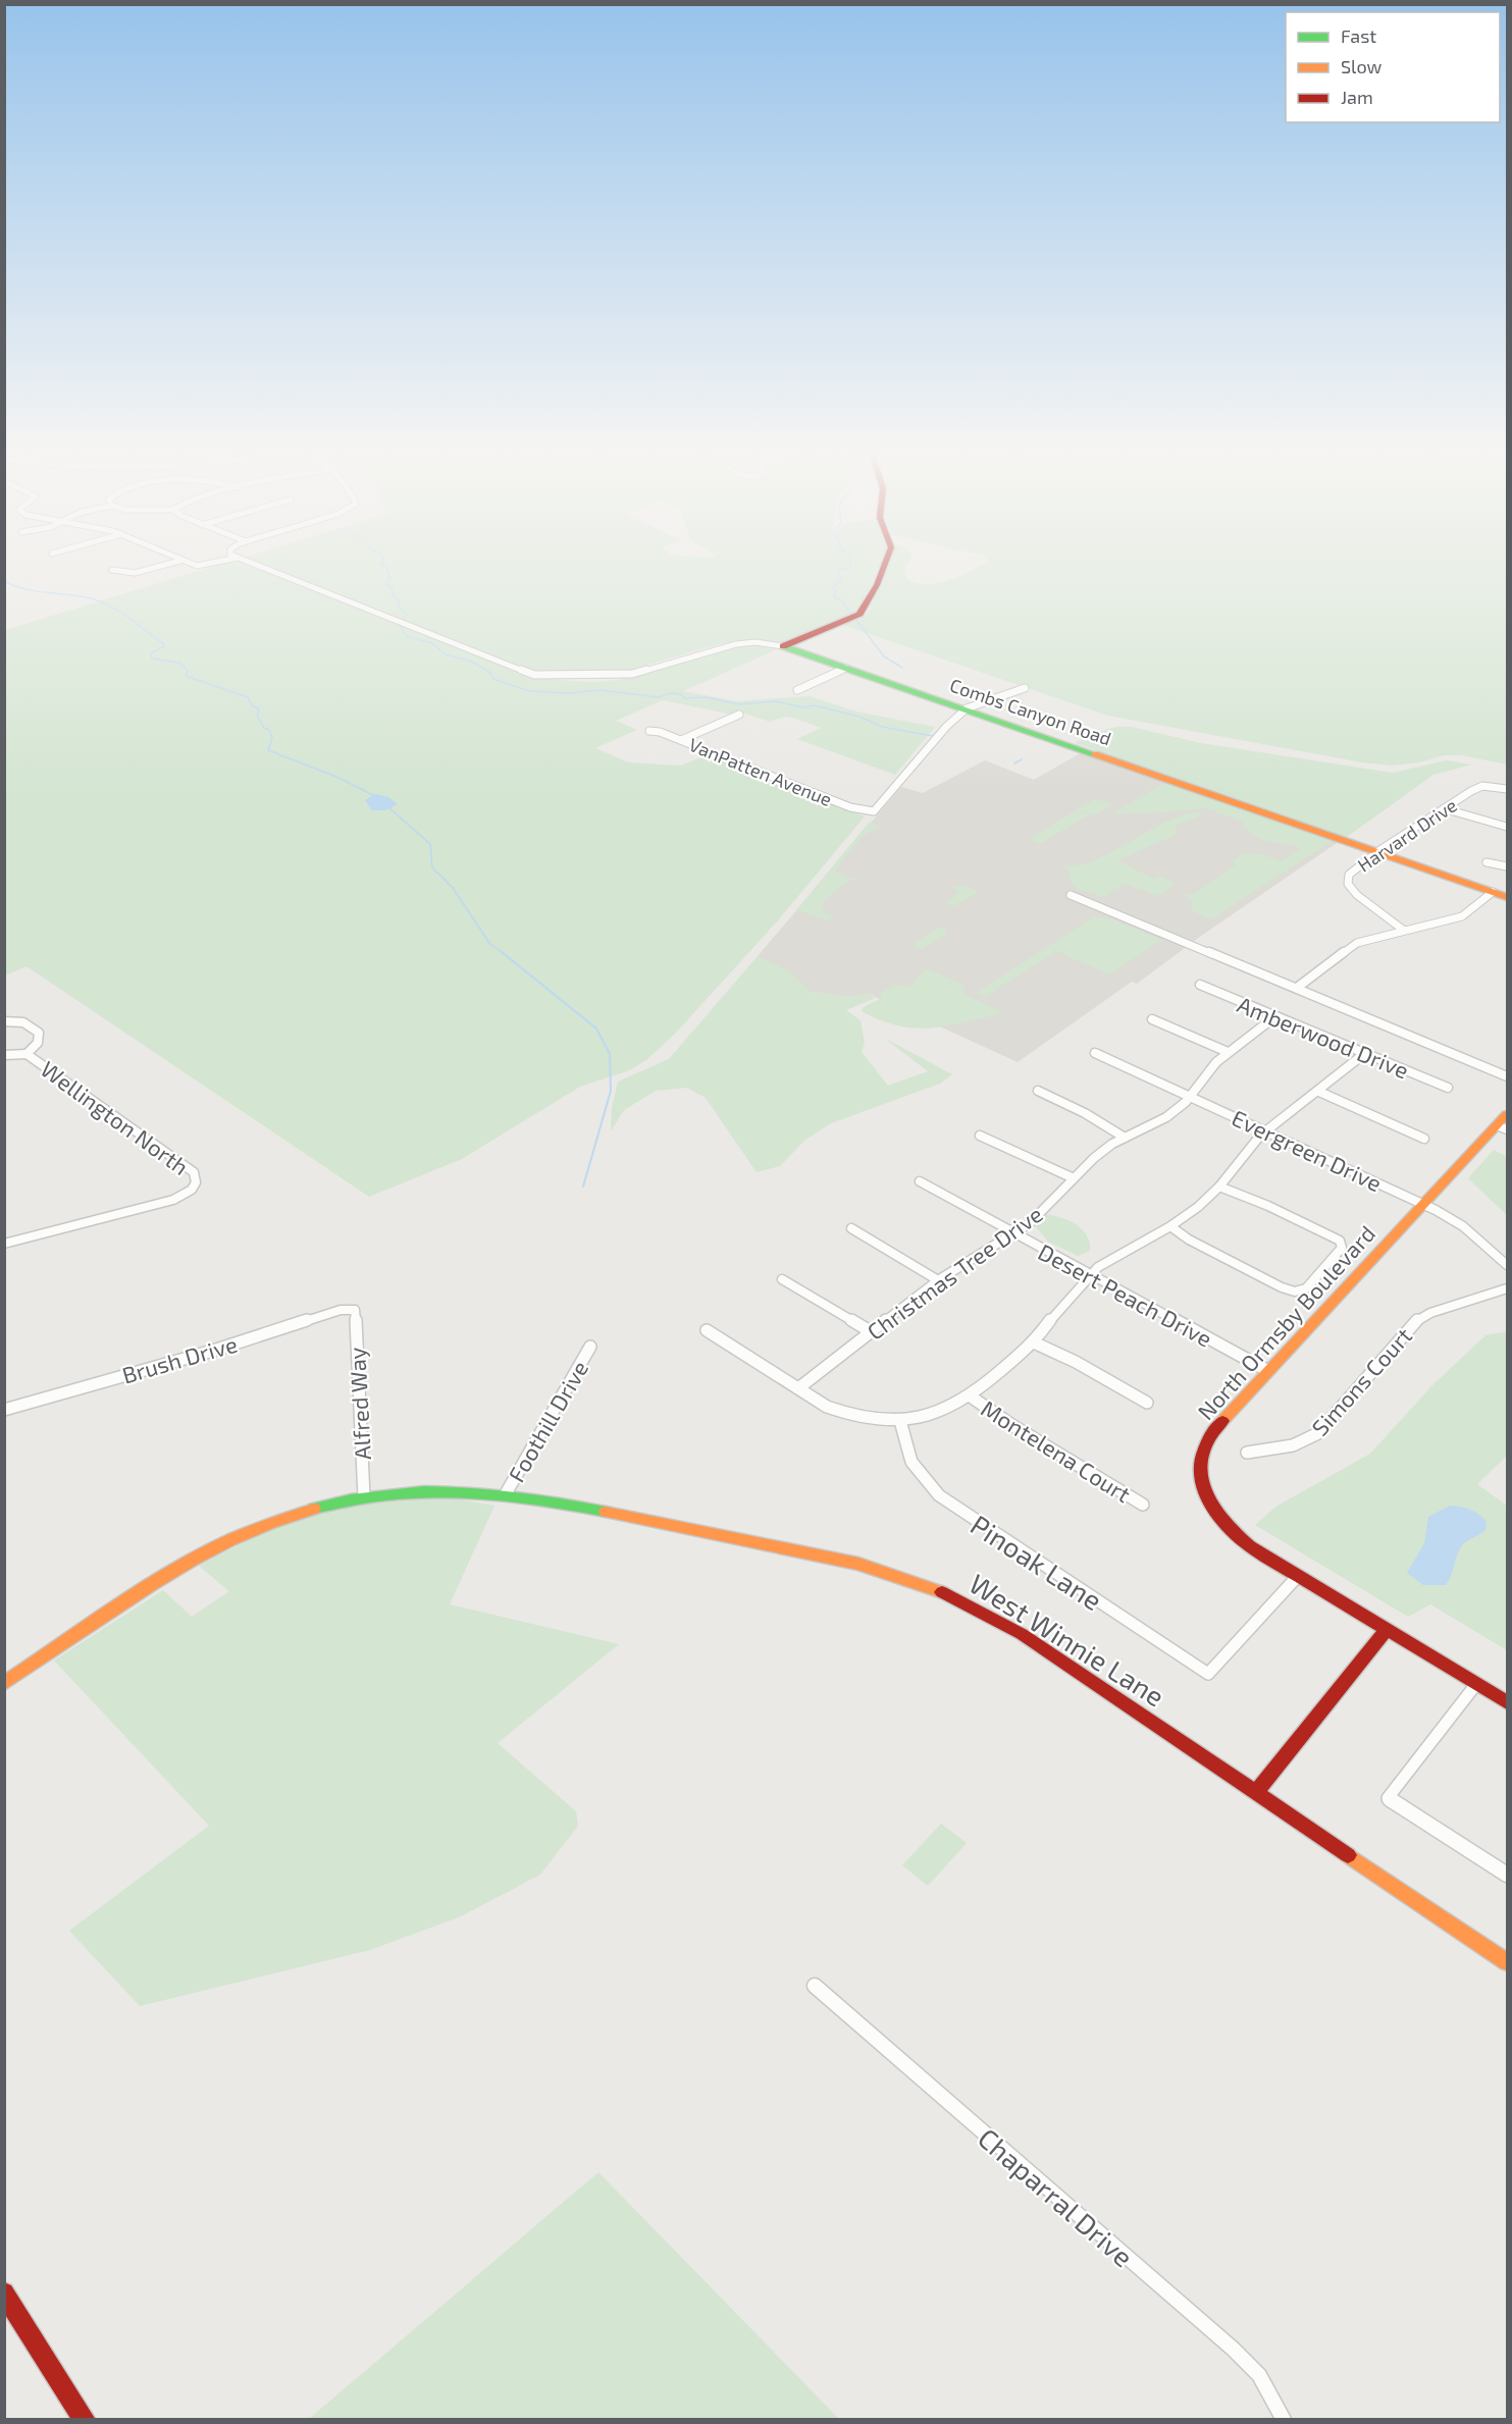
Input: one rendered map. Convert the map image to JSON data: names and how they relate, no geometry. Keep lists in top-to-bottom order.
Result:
{
  "streets": {
    "street": [
      "Combs Canyon Road",
      "VanPatten Avenue",
      "Harvard Drive",
      "Amberwood Drive",
      "Wellington North",
      "Evergreen Drive",
      "Christmas Tree Drive",
      "Desert Peach Drive",
      "North Ormsby Boulevard",
      "Brush Drive",
      "Simons Court",
      "Alfred Way",
      "Foothill Drive",
      "Montelena Court",
      "Pinoak Lane",
      "West Winnie Lane",
      "Chaparral Drive"
    ]
  },
  "crossings": [
    ["Combs Canyon Road", "VanPatten Avenue"],
    ["Combs Canyon Road", "Harvard Drive"],
    ["Amberwood Drive", "Christmas Tree Drive"],
    ["Evergreen Drive", "Christmas Tree Drive"],
    ["Evergreen Drive", "North Ormsby Boulevard"],
    ["Christmas Tree Drive", "Desert Peach Drive"],
    ["Desert Peach Drive", "North Ormsby Boulevard"],
    ["North Ormsby Boulevard", "Pinoak Lane"],
    ["Brush Drive", "Alfred Way"],
    ["Alfred Way", "West Winnie Lane"],
    ["Foothill Drive", "West Winnie Lane"]
  ],
  "legend": ["Fast", "Slow", "Jam"]
}
